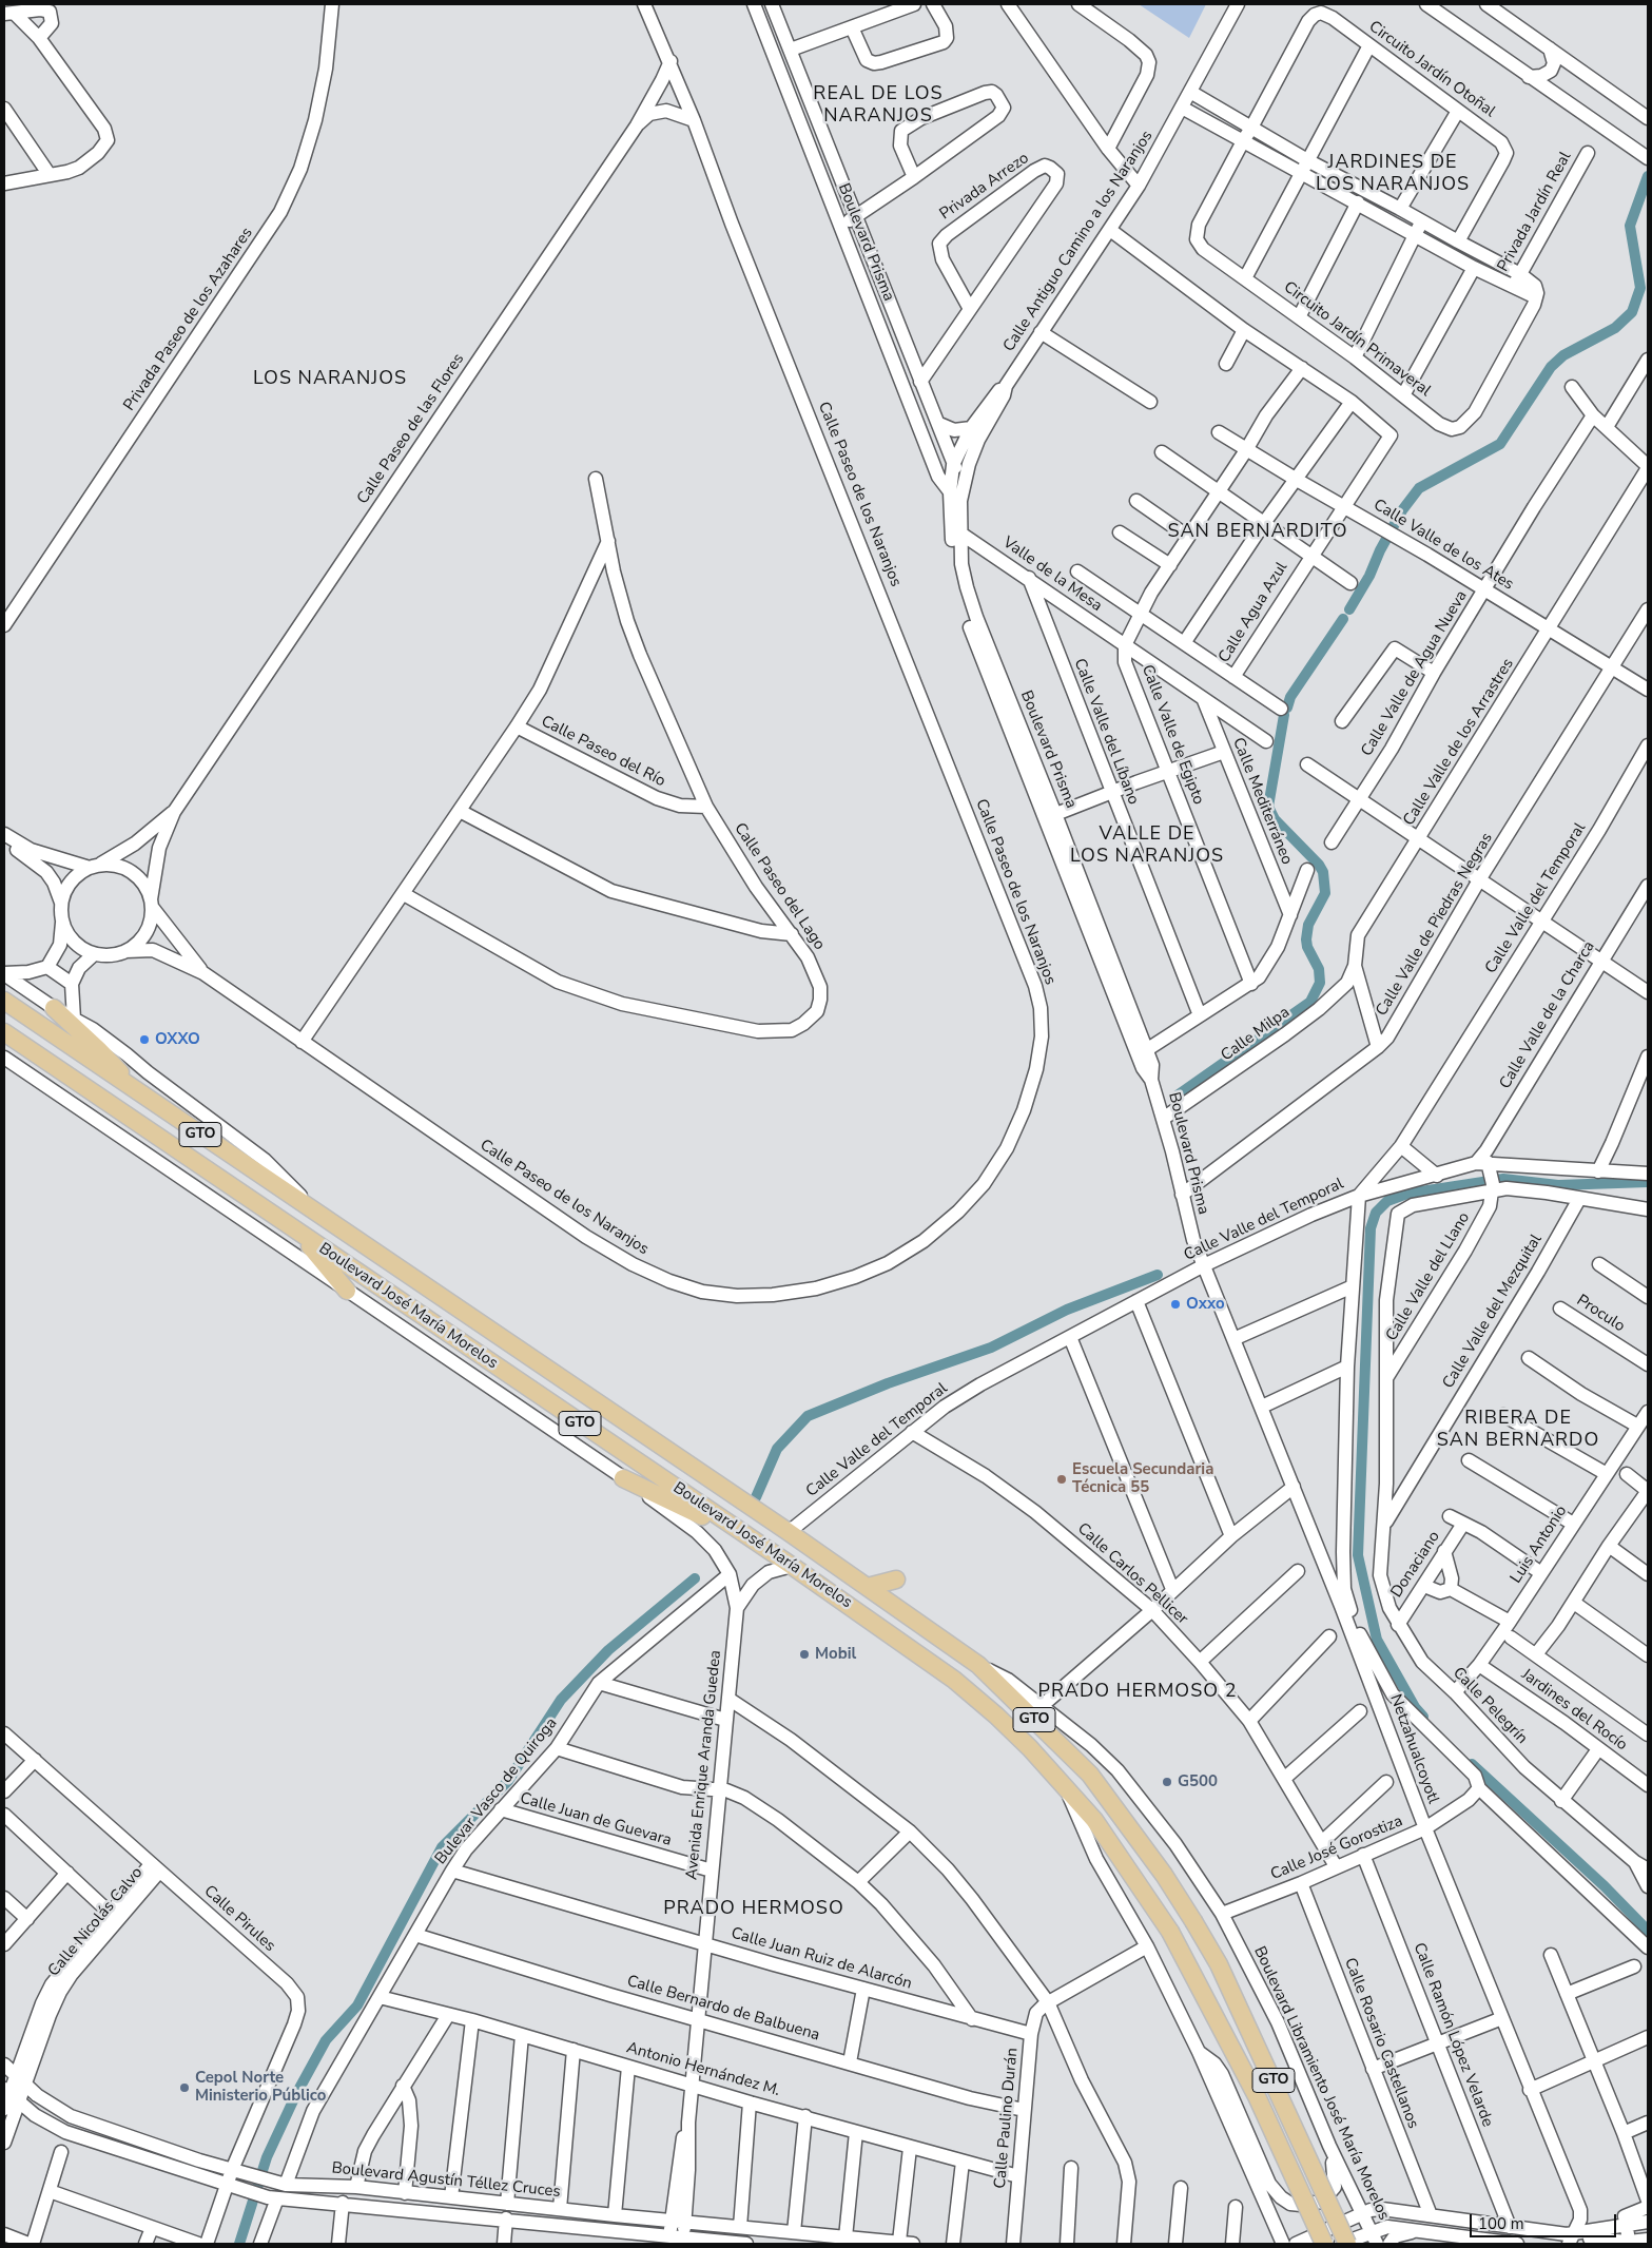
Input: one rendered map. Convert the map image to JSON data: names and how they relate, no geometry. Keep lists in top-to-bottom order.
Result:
{
  "streets": {
    "main road": ["GTO", "Boulevard José María Morelos"],
    "street": [
      "Circuito Jardín Otoñal",
      "Privada Arrezo",
      "Privada Jardín Real",
      "Calle Antiguo Camino a los Naranjos",
      "Boulevard Prisma",
      "Privada Paseo de los Azahares",
      "Circuito Jardín Primaveral",
      "Calle Paseo de las Flores",
      "Calle Paseo de los Naranjos",
      "Calle Valle de los Ates",
      "Valle de la Mesa",
      "Calle Agua Azul",
      "Calle Valle de Agua Nueva",
      "Calle Valle del Líbano",
      "Calle Valle de Egipto",
      "Calle Valle de los Arrastres",
      "Calle Paseo del Río",
      "Calle Mediterráneo",
      "Calle Paseo del Lago",
      "Calle Valle del Temporal",
      "Calle Valle de Piedras Negras",
      "Calle Valle de la Charca",
      "Calle Milpa",
      "Calle Valle del Llano",
      "Calle Valle del Mezquital",
      "Proculo",
      "Luis Antonio",
      "Donaciano",
      "Calle Carlos Pellicer",
      "Calle Pelegrín",
      "Jardines del Rocío",
      "Netzahualcoyotl",
      "Avenida Enrique Aranda Guedea",
      "Bulevar Vasco de Quiroga",
      "Calle Juan de Guevara",
      "Calle José Gorostiza",
      "Calle Pirules",
      "Calle Nicolás Calvo",
      "Calle Juan Ruiz de Alarcón",
      "Calle Bernardo de Balbuena",
      "Calle Ramón López Velarde",
      "Calle Rosario Castellanos",
      "Antonio Hernández M.",
      "Boulevard Libramiento José María Morelos",
      "Calle Paulino Durán",
      "Boulevard Agustín Téllez Cruces"
    ]
  },
  "crossings": [
    ["Circuito Jardín Otoñal", "Circuito Jardín Primaveral"],
    ["Privada Arrezo", "Boulevard Prisma"],
    ["Calle Antiguo Camino a los Naranjos", "Boulevard Prisma"],
    ["Boulevard Prisma", "Valle de la Mesa"],
    ["Boulevard Prisma", "Calle Valle del Temporal"],
    ["Boulevard Prisma", "Calle Valle de Piedras Negras"],
    ["Boulevard Prisma", "Calle Milpa"],
    ["Boulevard Prisma", "Netzahualcoyotl"],
    ["Calle Paseo de las Flores", "Calle Paseo de los Naranjos"],
    ["Calle Valle de los Ates", "Calle Agua Azul"],
    ["Calle Valle de los Ates", "Calle Valle de Agua Nueva"],
    ["Calle Valle de los Ates", "Calle Valle de los Arrastres"],
    ["Calle Valle de los Ates", "Calle Valle de Piedras Negras"],
    ["Valle de la Mesa", "Calle Valle del Líbano"],
    ["Valle de la Mesa", "Calle Valle de Egipto"],
    ["Valle de la Mesa", "Calle Mediterráneo"],
    ["Calle Valle de los Arrastres", "Calle Valle de Piedras Negras"],
    ["Calle Valle de los Arrastres", "Calle Milpa"],
    ["Calle Paseo del Río", "Calle Paseo del Lago"],
    ["Calle Valle del Temporal", "Boulevard José María Morelos"],
    ["Calle Valle del Temporal", "Calle Carlos Pellicer"],
    ["Calle Valle del Temporal", "Netzahualcoyotl"],
    ["GTO", "Boulevard José María Morelos"],
    ["GTO", "Boulevard Libramiento José María Morelos"],
    ["Calle Valle del Llano", "Calle Pelegrín"],
    ["Boulevard José María Morelos", "Avenida Enrique Aranda Guedea"],
    ["Boulevard José María Morelos", "Bulevar Vasco de Quiroga"],
    ["Boulevard José María Morelos", "Boulevard Libramiento José María Morelos"],
    ["Calle Valle del Mezquital", "Calle Pelegrín"],
    ["Luis Antonio", "Calle Pelegrín"],
    ["Luis Antonio", "Jardines del Rocío"],
    ["Donaciano", "Calle Pelegrín"],
    ["Calle Carlos Pellicer", "Calle José Gorostiza"],
    ["Netzahualcoyotl", "Calle José Gorostiza"],
    ["Avenida Enrique Aranda Guedea", "Calle Juan de Guevara"],
    ["Avenida Enrique Aranda Guedea", "Calle Juan Ruiz de Alarcón"],
    ["Avenida Enrique Aranda Guedea", "Calle Bernardo de Balbuena"],
    ["Avenida Enrique Aranda Guedea", "Antonio Hernández M."],
    ["Avenida Enrique Aranda Guedea", "Boulevard Agustín Téllez Cruces"],
    ["Bulevar Vasco de Quiroga", "Calle Juan de Guevara"],
    ["Bulevar Vasco de Quiroga", "Calle Juan Ruiz de Alarcón"],
    ["Bulevar Vasco de Quiroga", "Calle Bernardo de Balbuena"],
    ["Bulevar Vasco de Quiroga", "Antonio Hernández M."],
    ["Bulevar Vasco de Quiroga", "Boulevard Agustín Téllez Cruces"],
    ["Calle José Gorostiza", "Calle Ramón López Velarde"],
    ["Calle José Gorostiza", "Calle Rosario Castellanos"],
    ["Calle José Gorostiza", "Boulevard Libramiento José María Morelos"],
    ["Calle Pirules", "Calle Nicolás Calvo"],
    ["Calle Pirules", "Boulevard Agustín Téllez Cruces"],
    ["Calle Nicolás Calvo", "Boulevard Agustín Téllez Cruces"],
    ["Calle Juan Ruiz de Alarcón", "Calle Paulino Durán"],
    ["Calle Bernardo de Balbuena", "Calle Paulino Durán"],
    ["Antonio Hernández M.", "Calle Paulino Durán"]
  ],
  "districts": [
    "REAL DE LOS NARANJOS",
    "JARDINES DE LOS NARANJOS",
    "LOS NARANJOS",
    "SAN BERNARDITO",
    "VALLE DE LOS NARANJOS",
    "RIBERA DE SAN BERNARDO",
    "PRADO HERMOSO 2",
    "PRADO HERMOSO"
  ],
  "places": [
    "OXXO",
    "Oxxo",
    "Escuela Secundaria Técnica 55",
    "Mobil",
    "G500",
    "Cepol Norte Ministerio Público"
  ],
  "scale_bar": "100 m"
}
